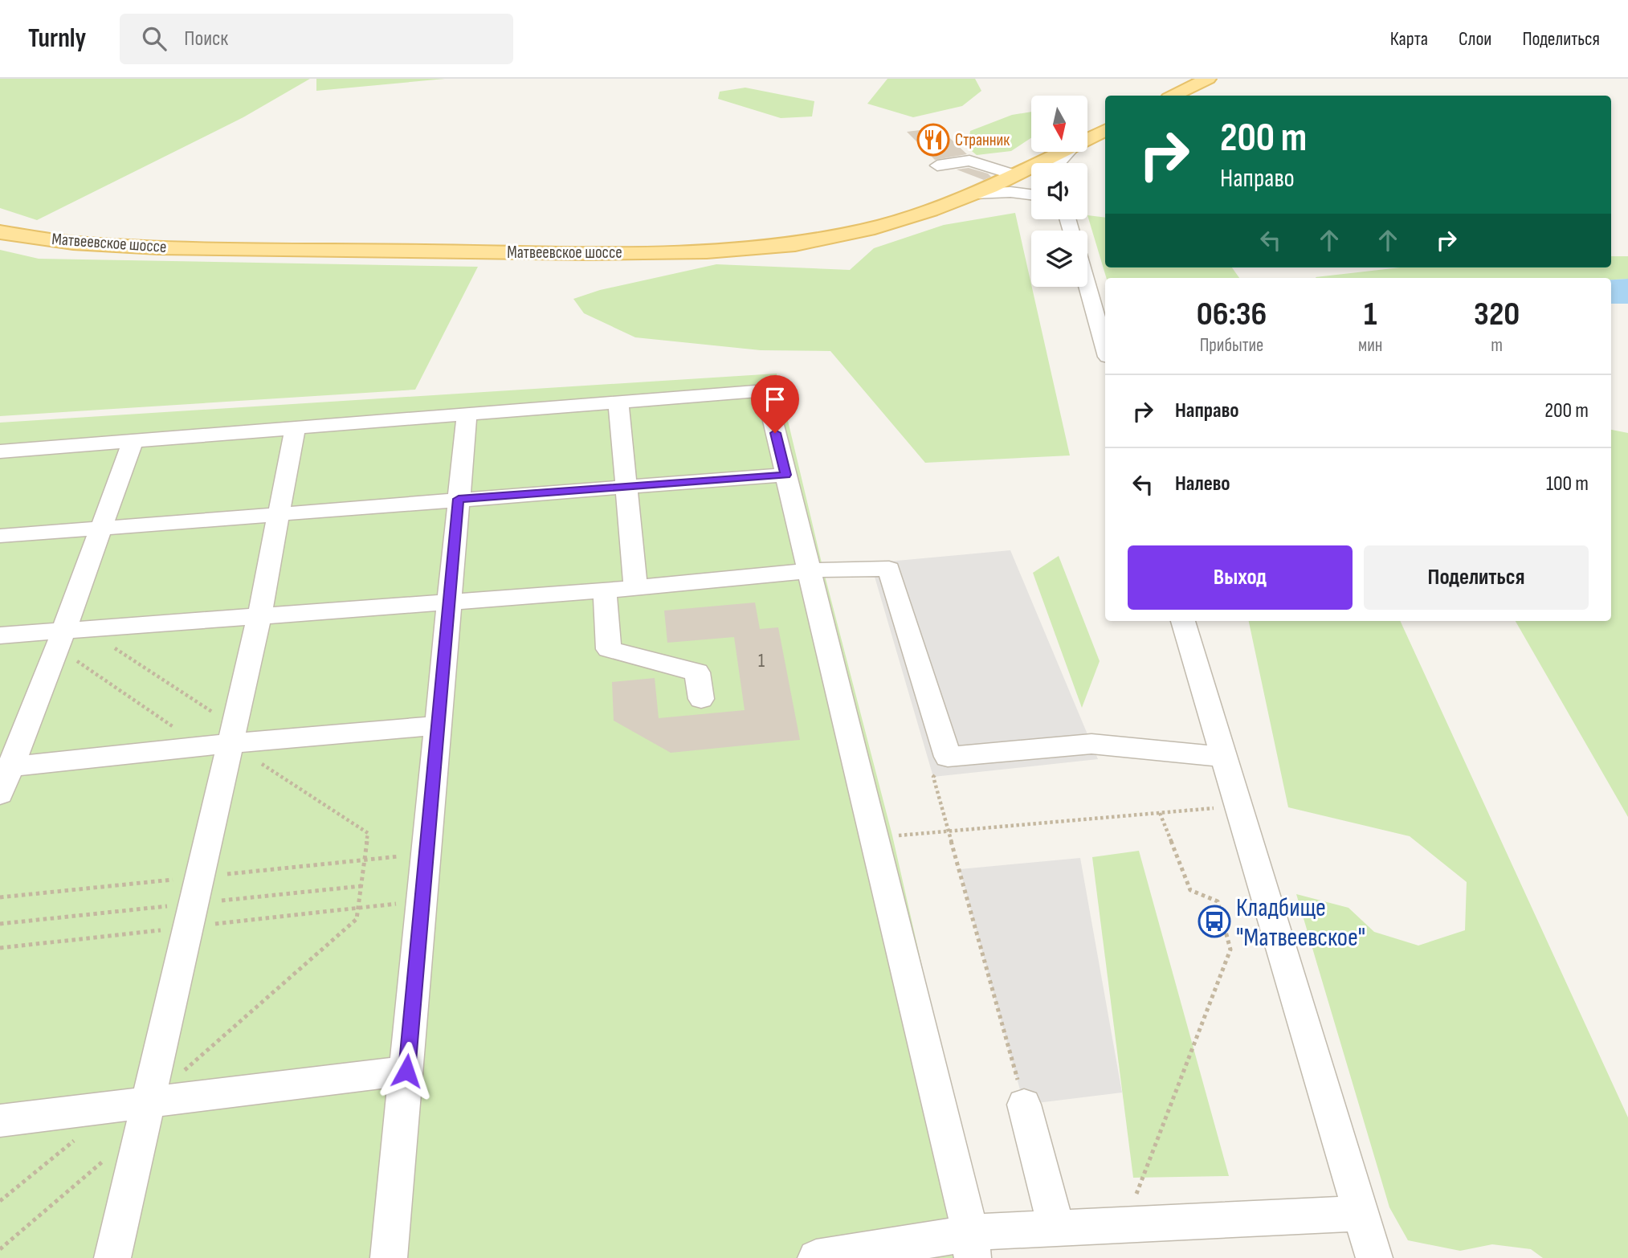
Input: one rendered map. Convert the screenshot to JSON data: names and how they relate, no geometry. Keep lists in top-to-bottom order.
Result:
{
  "streets": {
    "main road": ["Матвеевское шоссе"]
  },
  "places": {
    "restaurant": ["Странник"],
    "bus stop": ["Кладбище \"Матвеевское\""]
  },
  "house_numbers": ["1"],
  "north": "bottom",
  "page": {
    "header": "Turnly",
    "search": "Поиск",
    "nav": ["Карта", "Слои", "Поделиться"],
    "turn": ["200 m", "Направо"],
    "eta": [
      "06:36",
      "Прибытие",
      "1",
      "мин",
      "320",
      "m"
    ],
    "list": [
      {
        "name": "Направо",
        "value": "200 m"
      },
      {
        "name": "Налево",
        "value": "100 m"
      }
    ],
    "buttons": ["Выход", "Поделиться"]
  }
}
